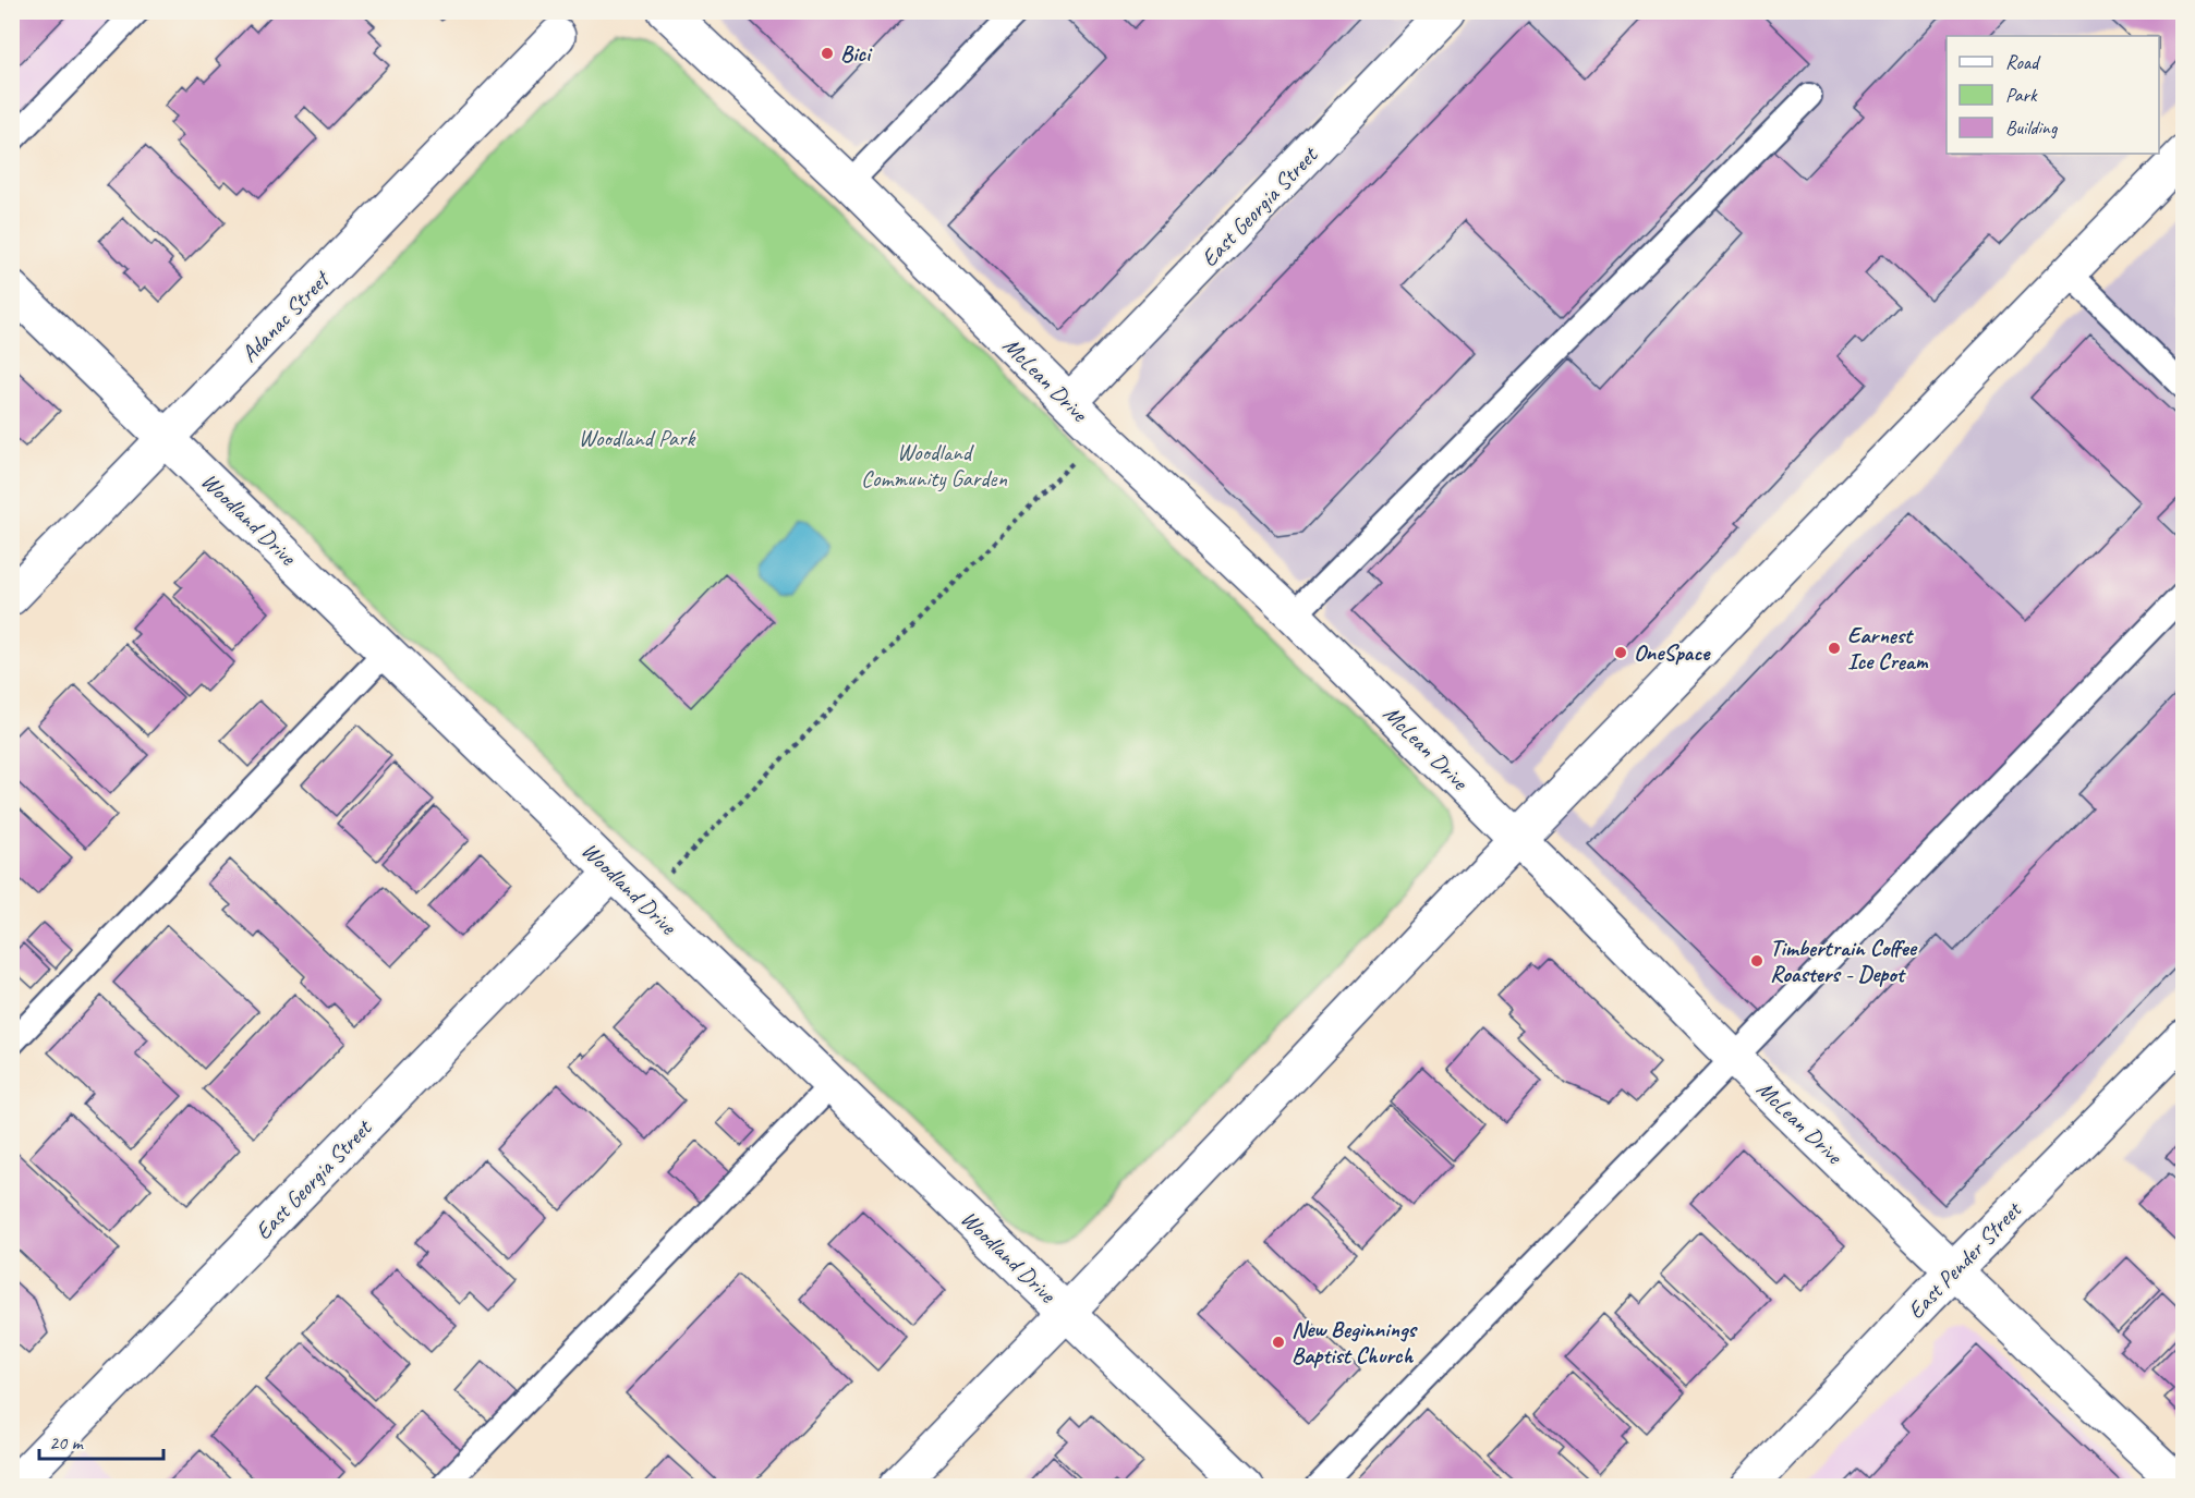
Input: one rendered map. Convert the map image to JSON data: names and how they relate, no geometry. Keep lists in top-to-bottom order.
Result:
{
  "streets": {
    "street": [
      "East Georgia Street",
      "Adanac Street",
      "McLean Drive",
      "Woodland Drive",
      "East Pender Street"
    ]
  },
  "crossings": [
    ["East Georgia Street", "McLean Drive"],
    ["East Georgia Street", "Woodland Drive"],
    ["Adanac Street", "Woodland Drive"],
    ["McLean Drive", "East Pender Street"]
  ],
  "parks": ["Woodland Park", "Woodland Community Garden"],
  "places": [
    "Bici",
    "Earnest Ice Cream",
    "OneSpace",
    "Timbertrain Coffee Roasters - Depot",
    "New Beginnings Baptist Church"
  ],
  "legend": ["Road", "Park", "Building"],
  "scale_bar": "20 m"
}
